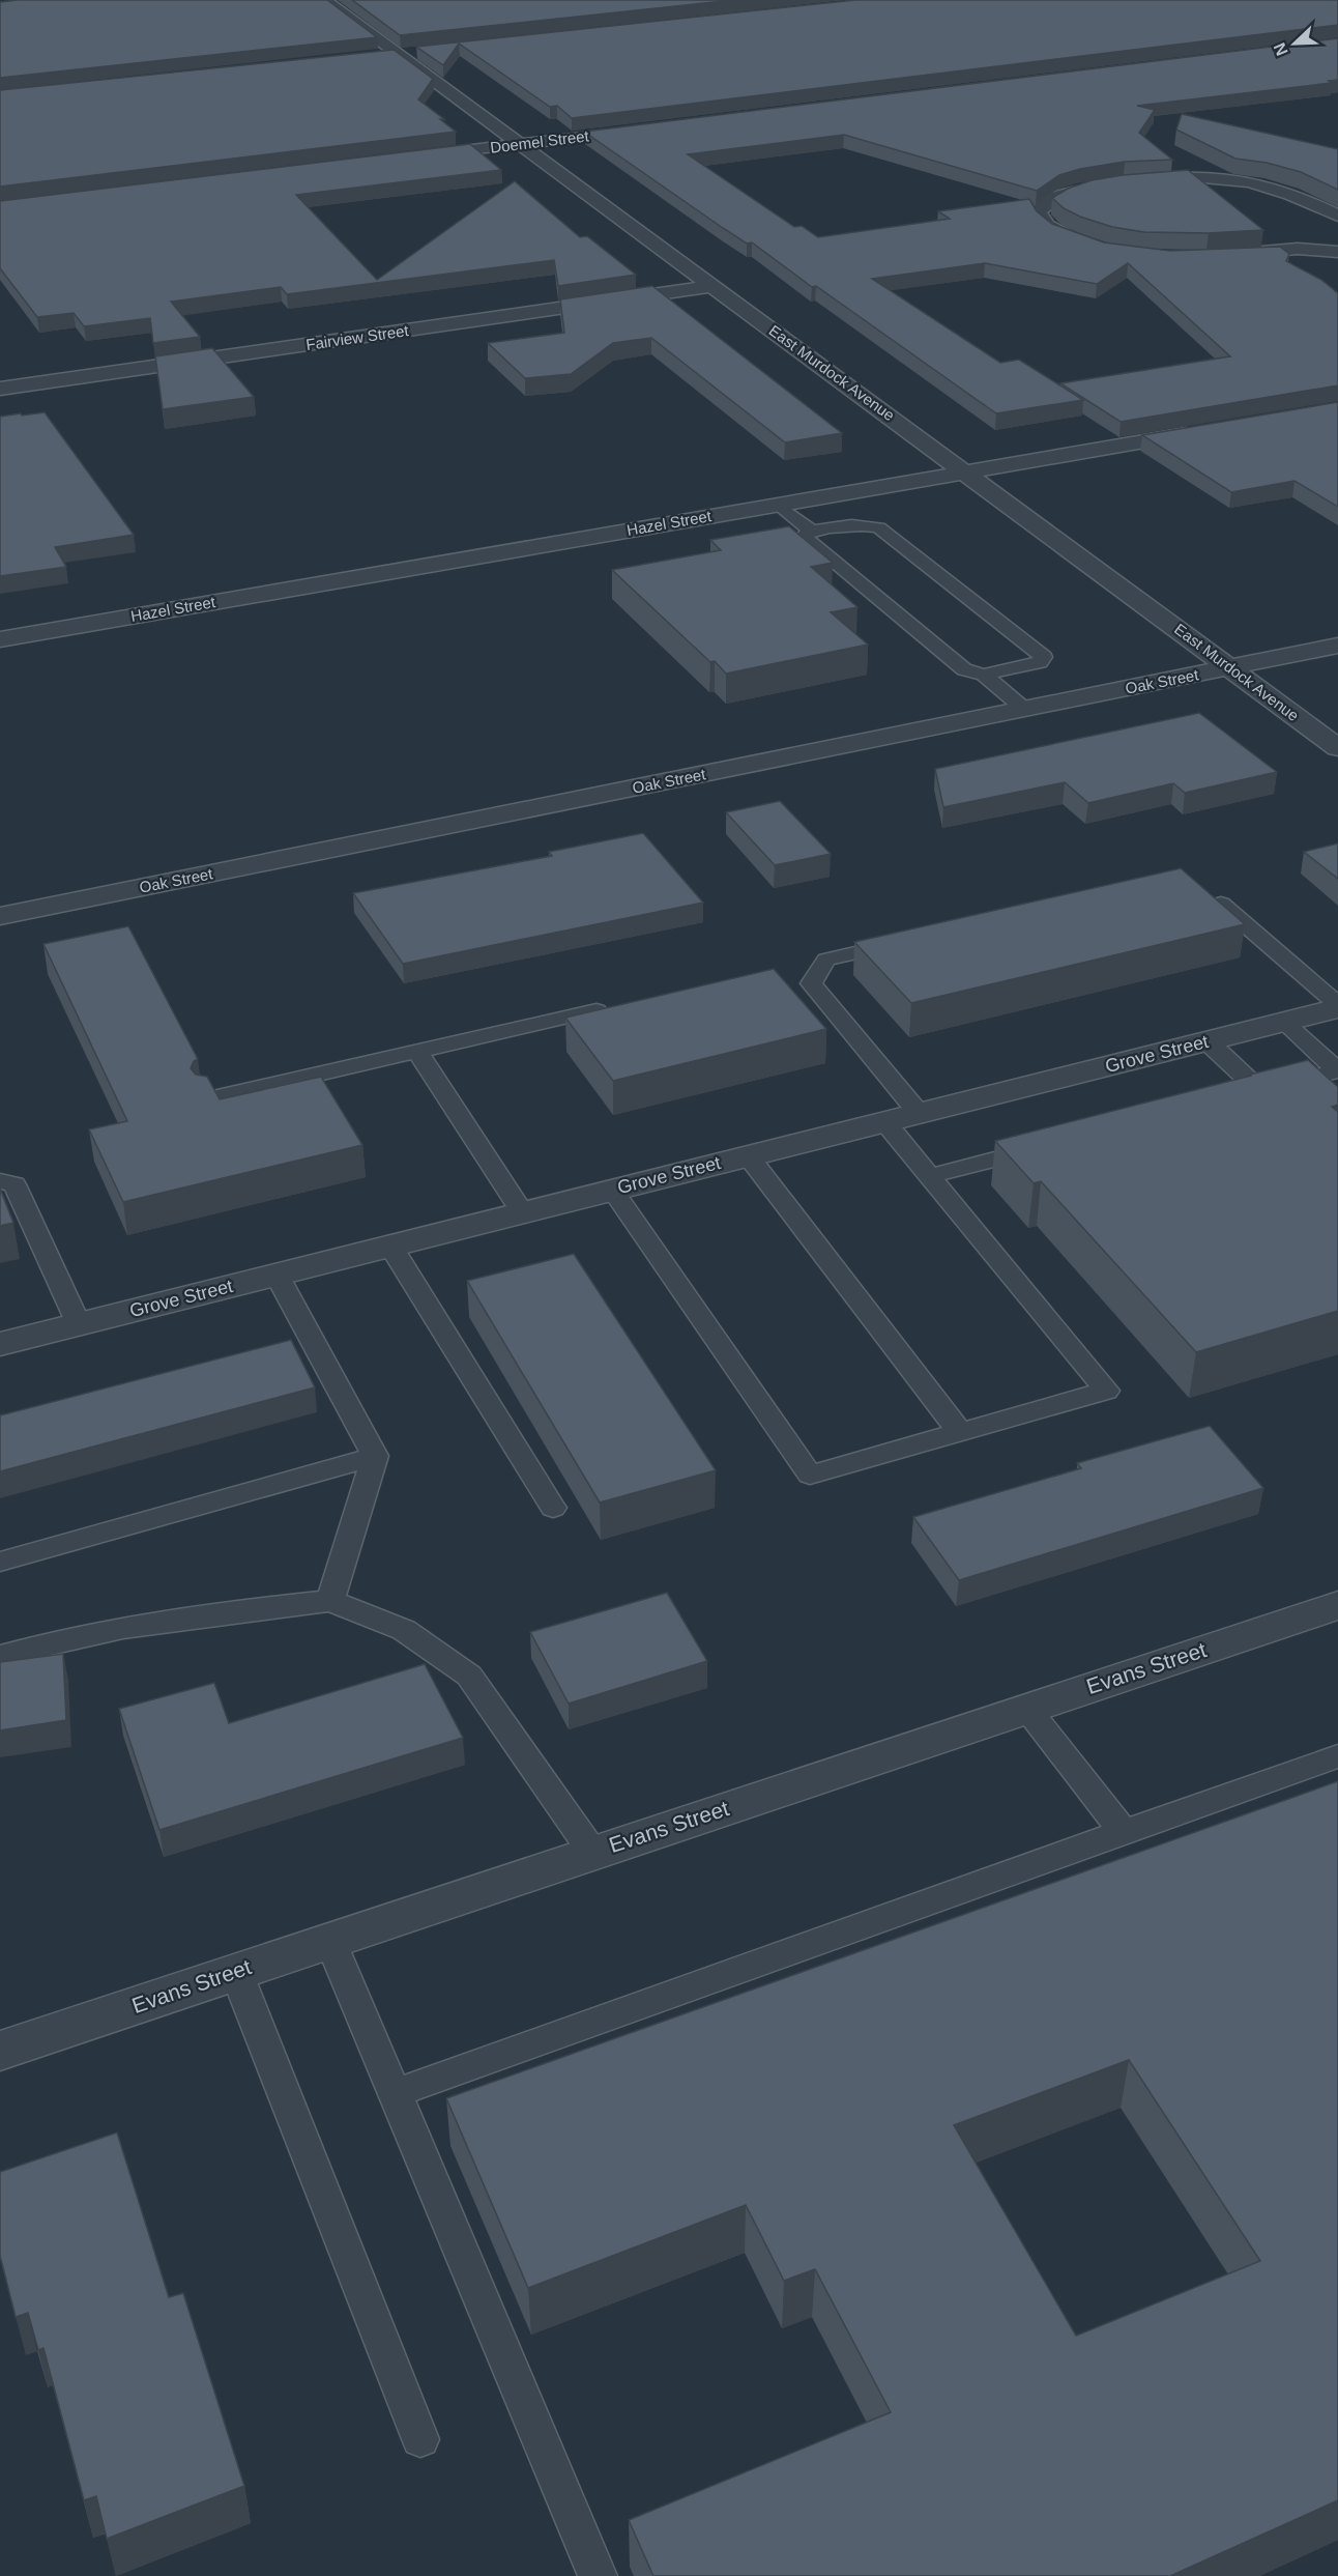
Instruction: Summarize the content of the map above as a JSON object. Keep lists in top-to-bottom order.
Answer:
{
  "streets": {
    "street": [
      "Doemel Street",
      "Fairview Street",
      "East Murdock Avenue",
      "Hazel Street",
      "Oak Street",
      "Grove Street",
      "Evans Street"
    ]
  },
  "crossings": [
    ["Doemel Street", "East Murdock Avenue"],
    ["Fairview Street", "East Murdock Avenue"],
    ["East Murdock Avenue", "Hazel Street"],
    ["East Murdock Avenue", "Oak Street"]
  ],
  "north": "bottom left"
}
